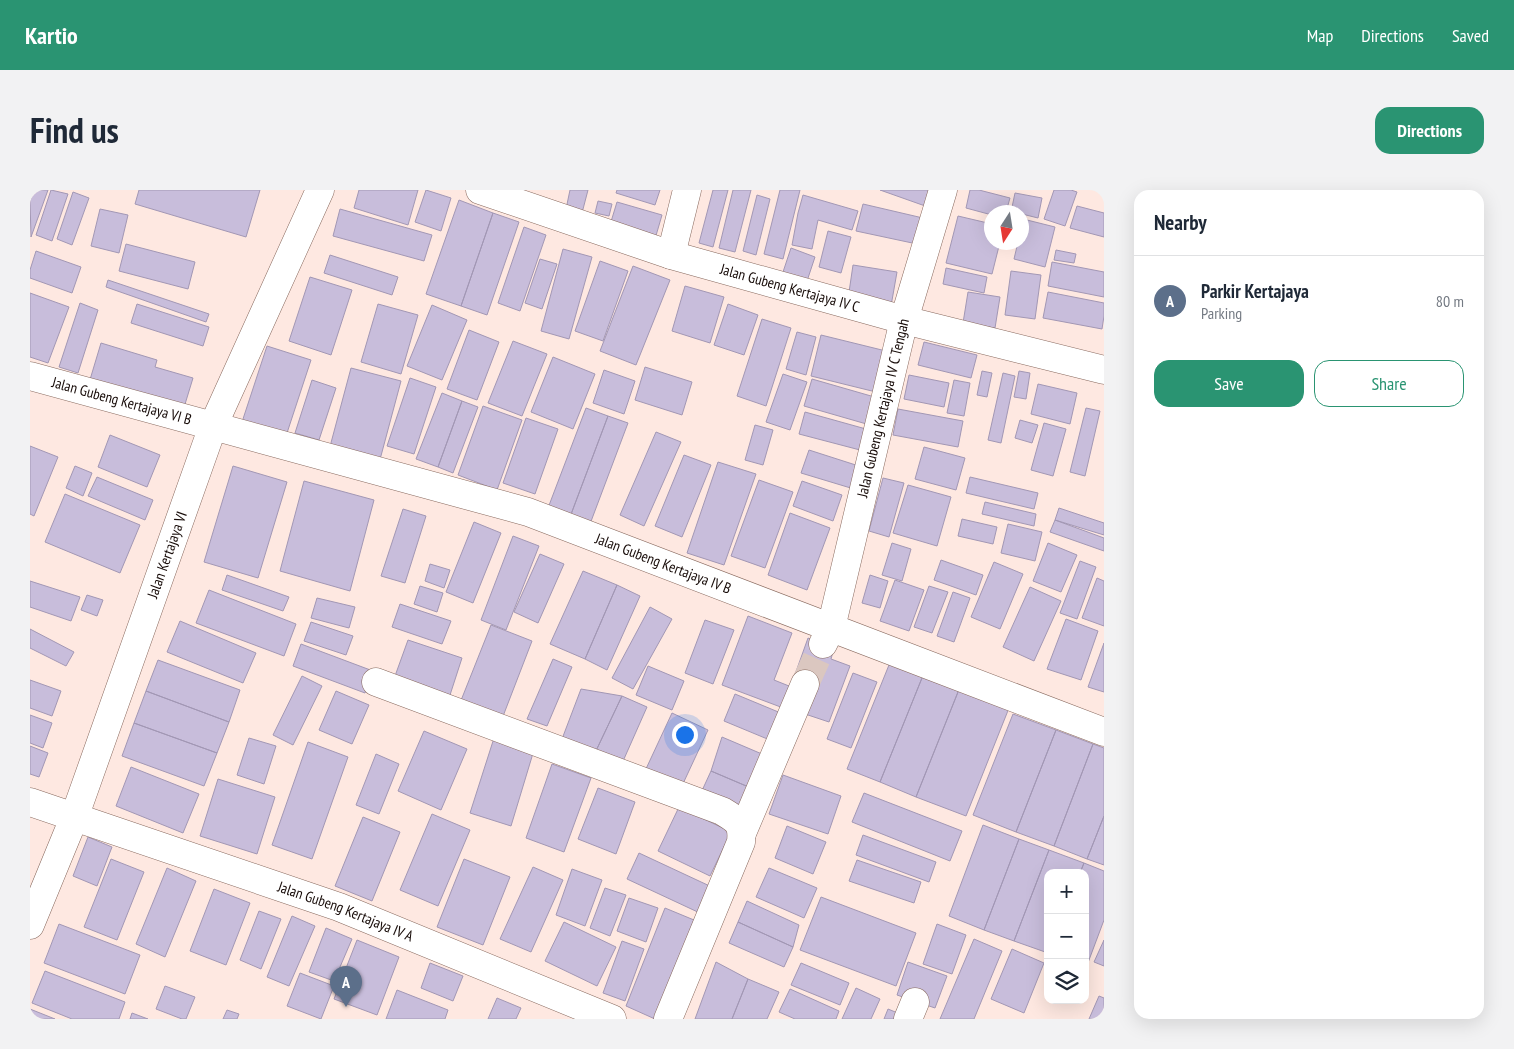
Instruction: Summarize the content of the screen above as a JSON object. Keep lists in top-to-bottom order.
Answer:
{
  "streets": {
    "street": [
      "Jalan Gubeng Kertajaya IV C",
      "Jalan Gubeng Kertajaya VI B",
      "Jalan Gubeng Kertajaya IV C Tengah",
      "Jalan Kertajaya VI",
      "Jalan Gubeng Kertajaya IV B",
      "Jalan Gubeng Kertajaya IV A"
    ]
  },
  "crossings": [
    ["Jalan Gubeng Kertajaya IV C", "Jalan Gubeng Kertajaya IV C Tengah"],
    ["Jalan Gubeng Kertajaya VI B", "Jalan Kertajaya VI"],
    ["Jalan Gubeng Kertajaya VI B", "Jalan Gubeng Kertajaya IV B"],
    ["Jalan Gubeng Kertajaya IV C Tengah", "Jalan Gubeng Kertajaya IV B"],
    ["Jalan Kertajaya VI", "Jalan Gubeng Kertajaya IV B"],
    ["Jalan Kertajaya VI", "Jalan Gubeng Kertajaya IV A"]
  ],
  "north": "bottom",
  "page": {
    "header": "Kartio",
    "nav": ["Map", "Directions", "Saved"],
    "title": "Find us",
    "buttons": [
      "Directions",
      ["Save", "Share"]
    ],
    "heading": "Nearby",
    "list": [
      {
        "mark": "A",
        "name": "Parkir Kertajaya",
        "note": "Parking",
        "value": "80 m"
      }
    ],
    "map_buttons": ["+", "−"],
    "pins": "A"
  }
}
